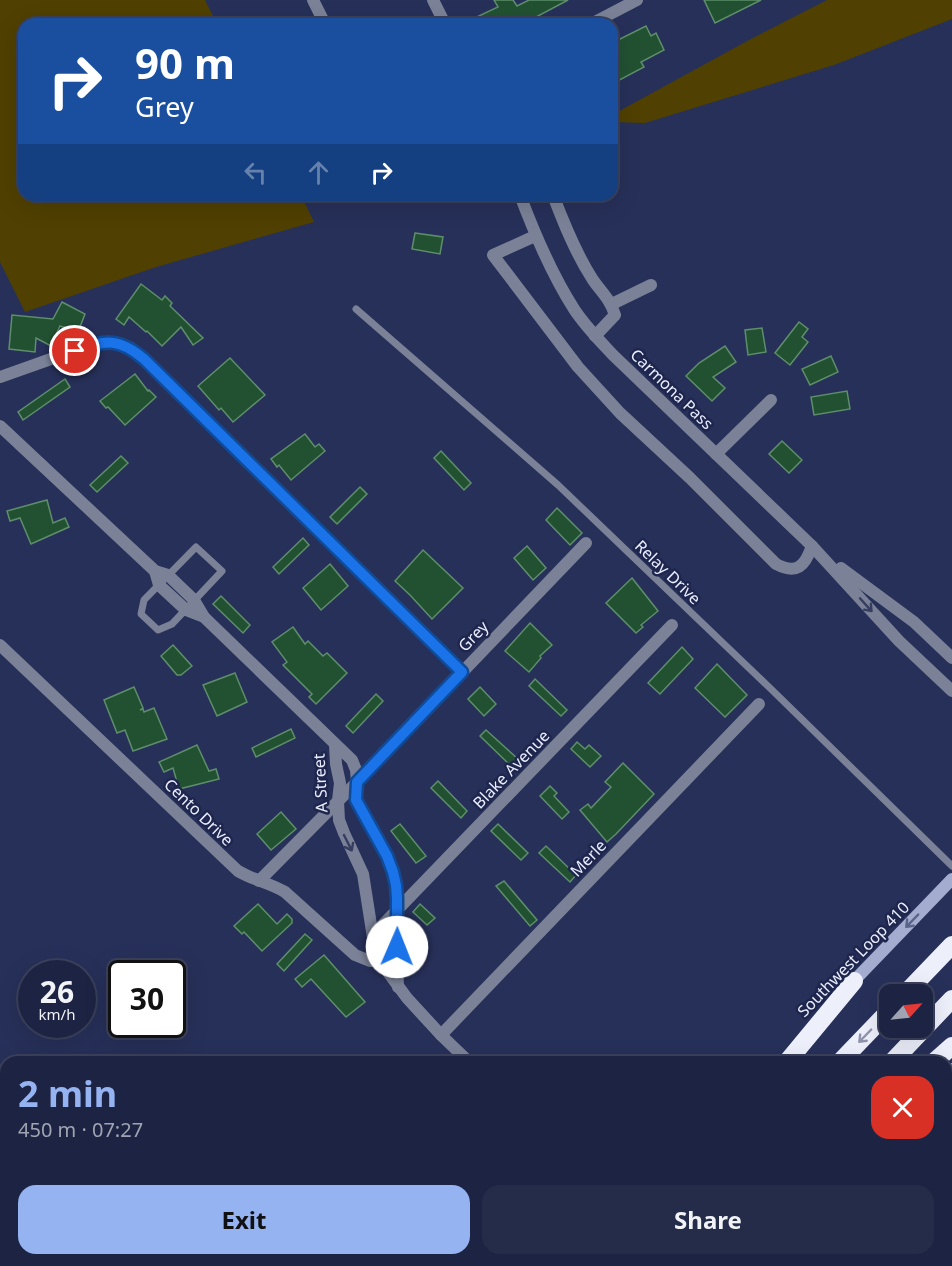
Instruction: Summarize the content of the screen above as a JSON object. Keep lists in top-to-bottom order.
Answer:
{
  "streets": {
    "main road": ["Southwest Loop 410"],
    "street": [
      "Carmona Pass",
      "Grey",
      "Blake Avenue",
      "A Street",
      "Cento Drive",
      "Merle"
    ],
    "lane": ["Relay Drive"]
  },
  "crossings": [
    ["Grey", "A Street"],
    ["Grey", "Cento Drive"],
    ["Blake Avenue", "A Street"],
    ["A Street", "Cento Drive"],
    ["A Street", "Merle"]
  ],
  "one_way": ["Southwest Loop 410"],
  "north": "top right",
  "page": {
    "turn": ["90 m", "Grey"],
    "speed": "26 km/h",
    "limit": "30",
    "heading": ["2 min", "450 m · 07:27"],
    "buttons": ["Exit", "Share"]
  }
}
